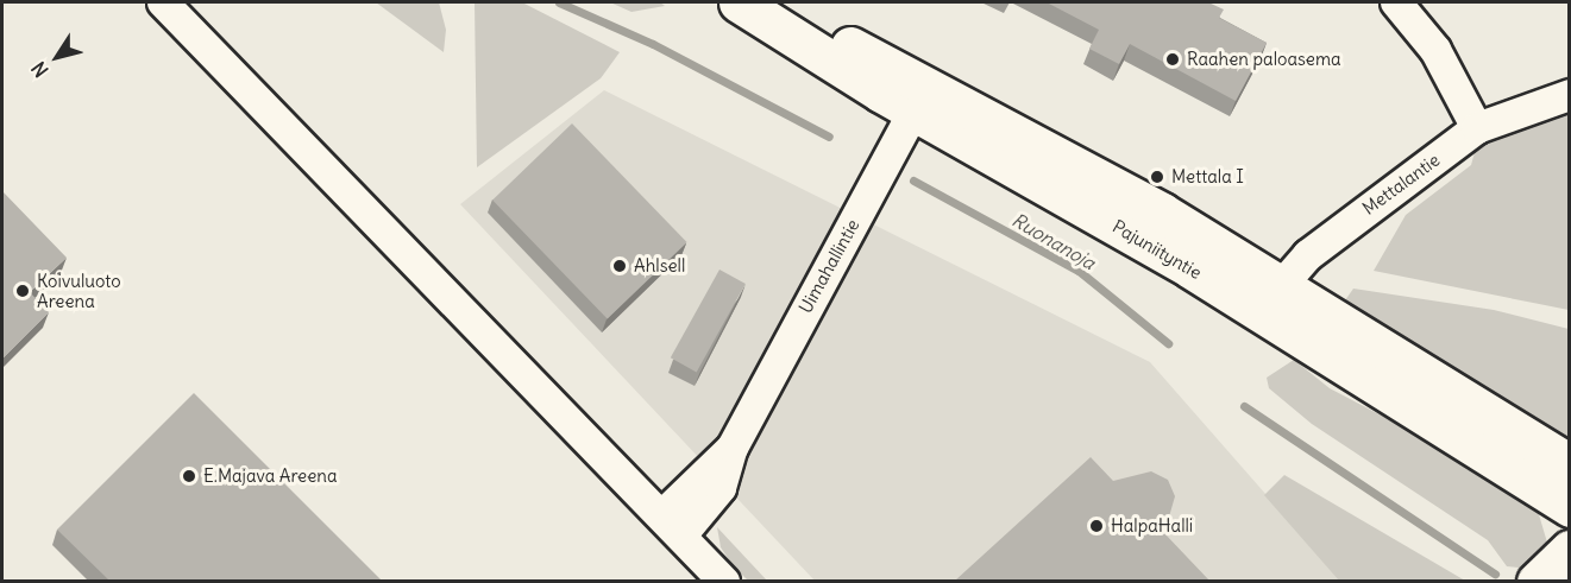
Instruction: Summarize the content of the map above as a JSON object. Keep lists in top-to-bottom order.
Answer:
{
  "streets": {
    "street": ["Mettalantie", "Pajuniityntie", "Uimahallintie"]
  },
  "crossings": [
    ["Mettalantie", "Pajuniityntie"],
    ["Pajuniityntie", "Uimahallintie"]
  ],
  "water": ["Ruonanoja"],
  "places": [
    "Raahen paloasema",
    "Mettala I",
    "Ahlsell",
    "Koivuluoto Areena",
    "E.Majava Areena",
    "HalpaHalli"
  ],
  "north": "bottom left"
}
